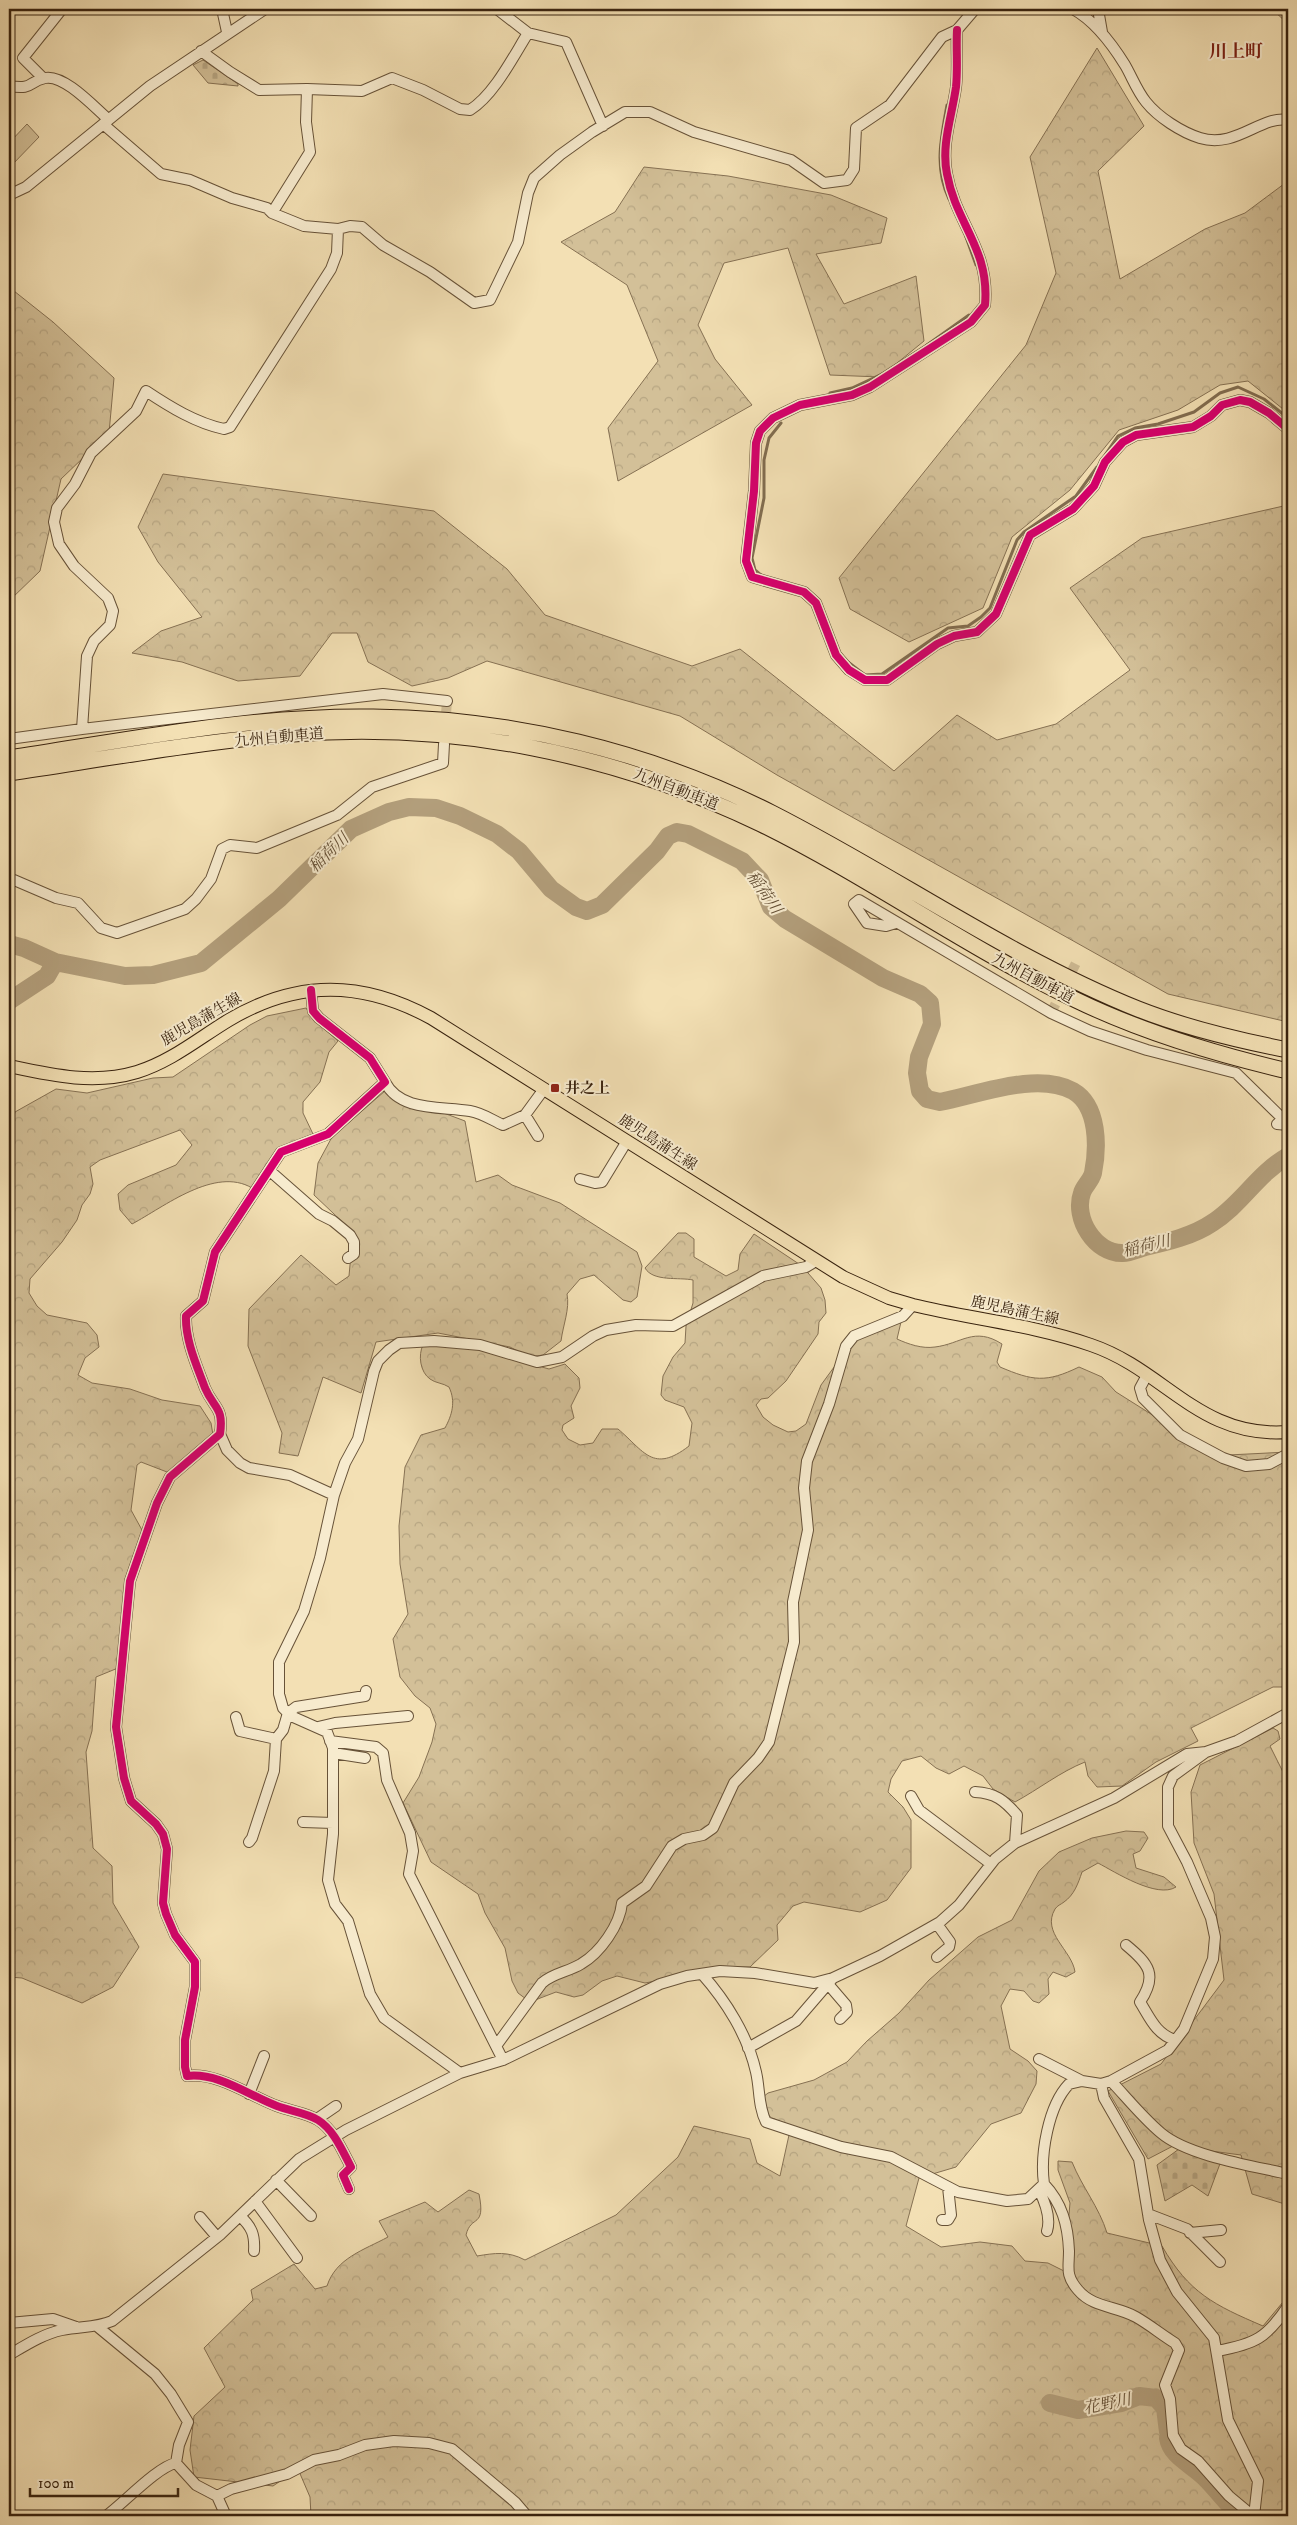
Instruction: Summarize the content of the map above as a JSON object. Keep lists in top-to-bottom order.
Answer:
{
  "streets": {
    "highway": ["九州自動車道"],
    "main road": ["鹿児島蒲生線"]
  },
  "districts": ["川上町"],
  "water": ["稲荷川", "花野川"],
  "places": {
    "transit": ["井之上"]
  },
  "scale_bar": "100 m"
}
